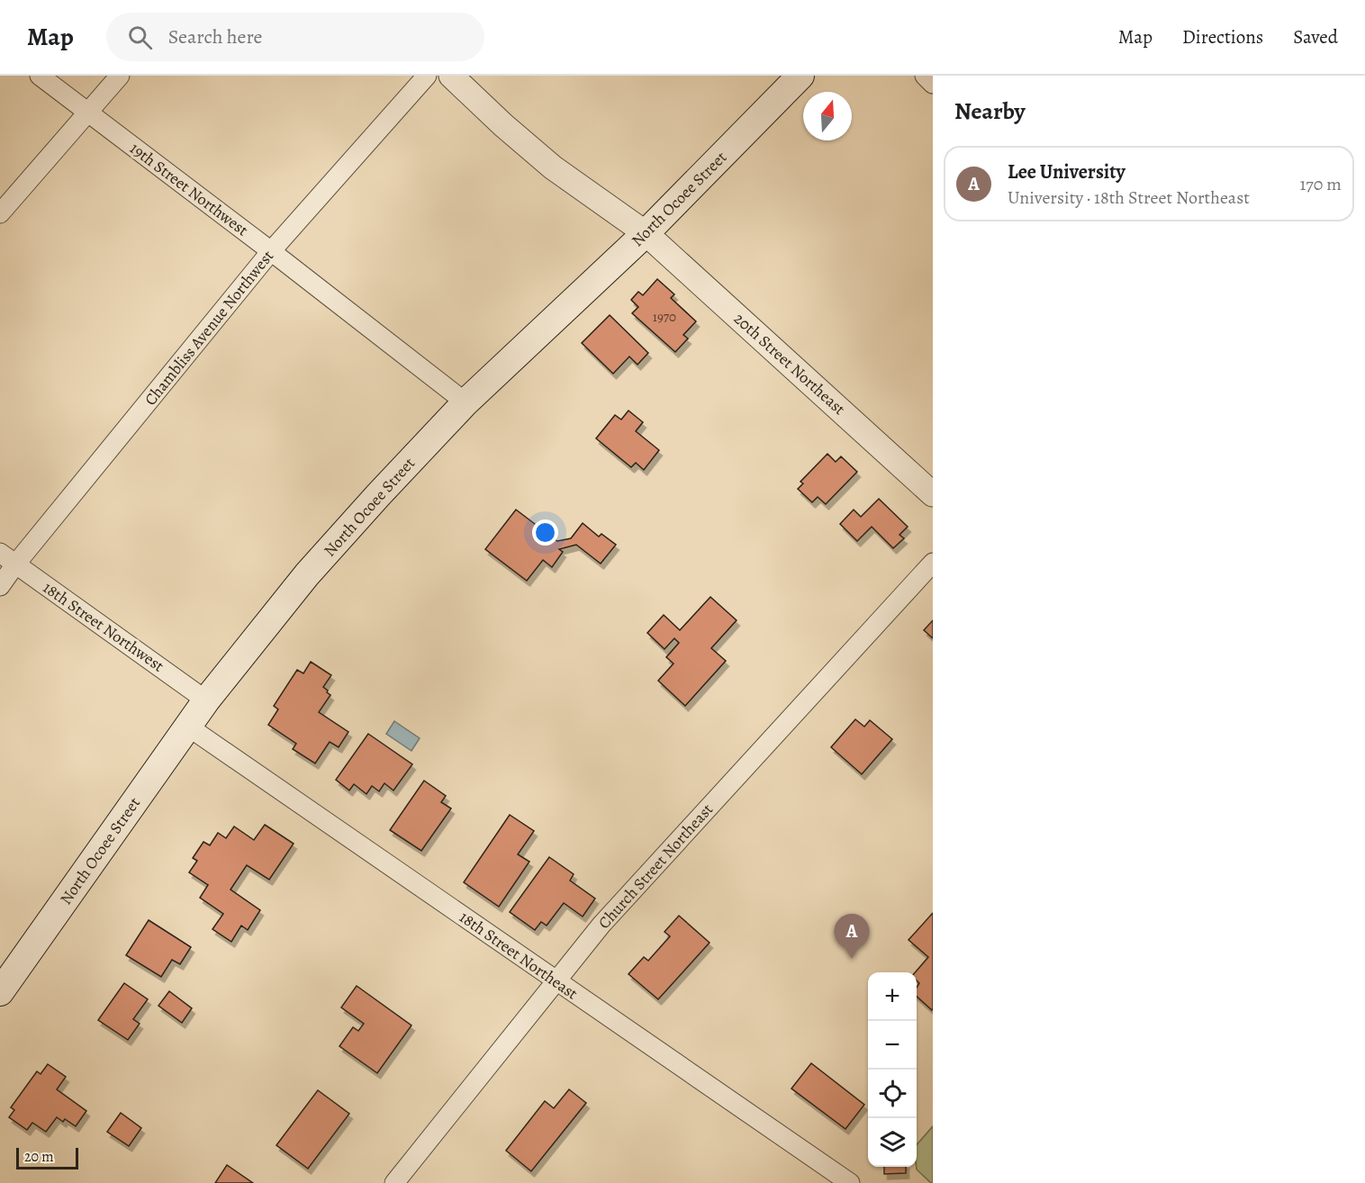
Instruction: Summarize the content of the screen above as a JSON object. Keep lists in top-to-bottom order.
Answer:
{
  "streets": {
    "main road": ["North Ocoee Street"],
    "street": [
      "19th Street Northwest",
      "Chambliss Avenue Northwest",
      "20th Street Northeast",
      "18th Street Northwest",
      "Church Street Northeast",
      "18th Street Northeast"
    ]
  },
  "crossings": [
    ["19th Street Northwest", "North Ocoee Street"],
    ["19th Street Northwest", "Chambliss Avenue Northwest"],
    ["North Ocoee Street", "20th Street Northeast"],
    ["North Ocoee Street", "18th Street Northwest"],
    ["North Ocoee Street", "18th Street Northeast"],
    ["Chambliss Avenue Northwest", "18th Street Northwest"],
    ["Church Street Northeast", "18th Street Northeast"]
  ],
  "house_numbers": ["1970"],
  "scale_bar": "20 m",
  "north": "top",
  "page": {
    "header": "Map",
    "search": "Search here",
    "nav": ["Map", "Directions", "Saved"],
    "heading": "Nearby",
    "list": [
      {
        "mark": "A",
        "name": "Lee University",
        "note": "University · 18th Street Northeast",
        "value": "170 m"
      }
    ],
    "pins": "A",
    "map_buttons": ["+", "−"],
    "scale": "20 m"
  }
}
